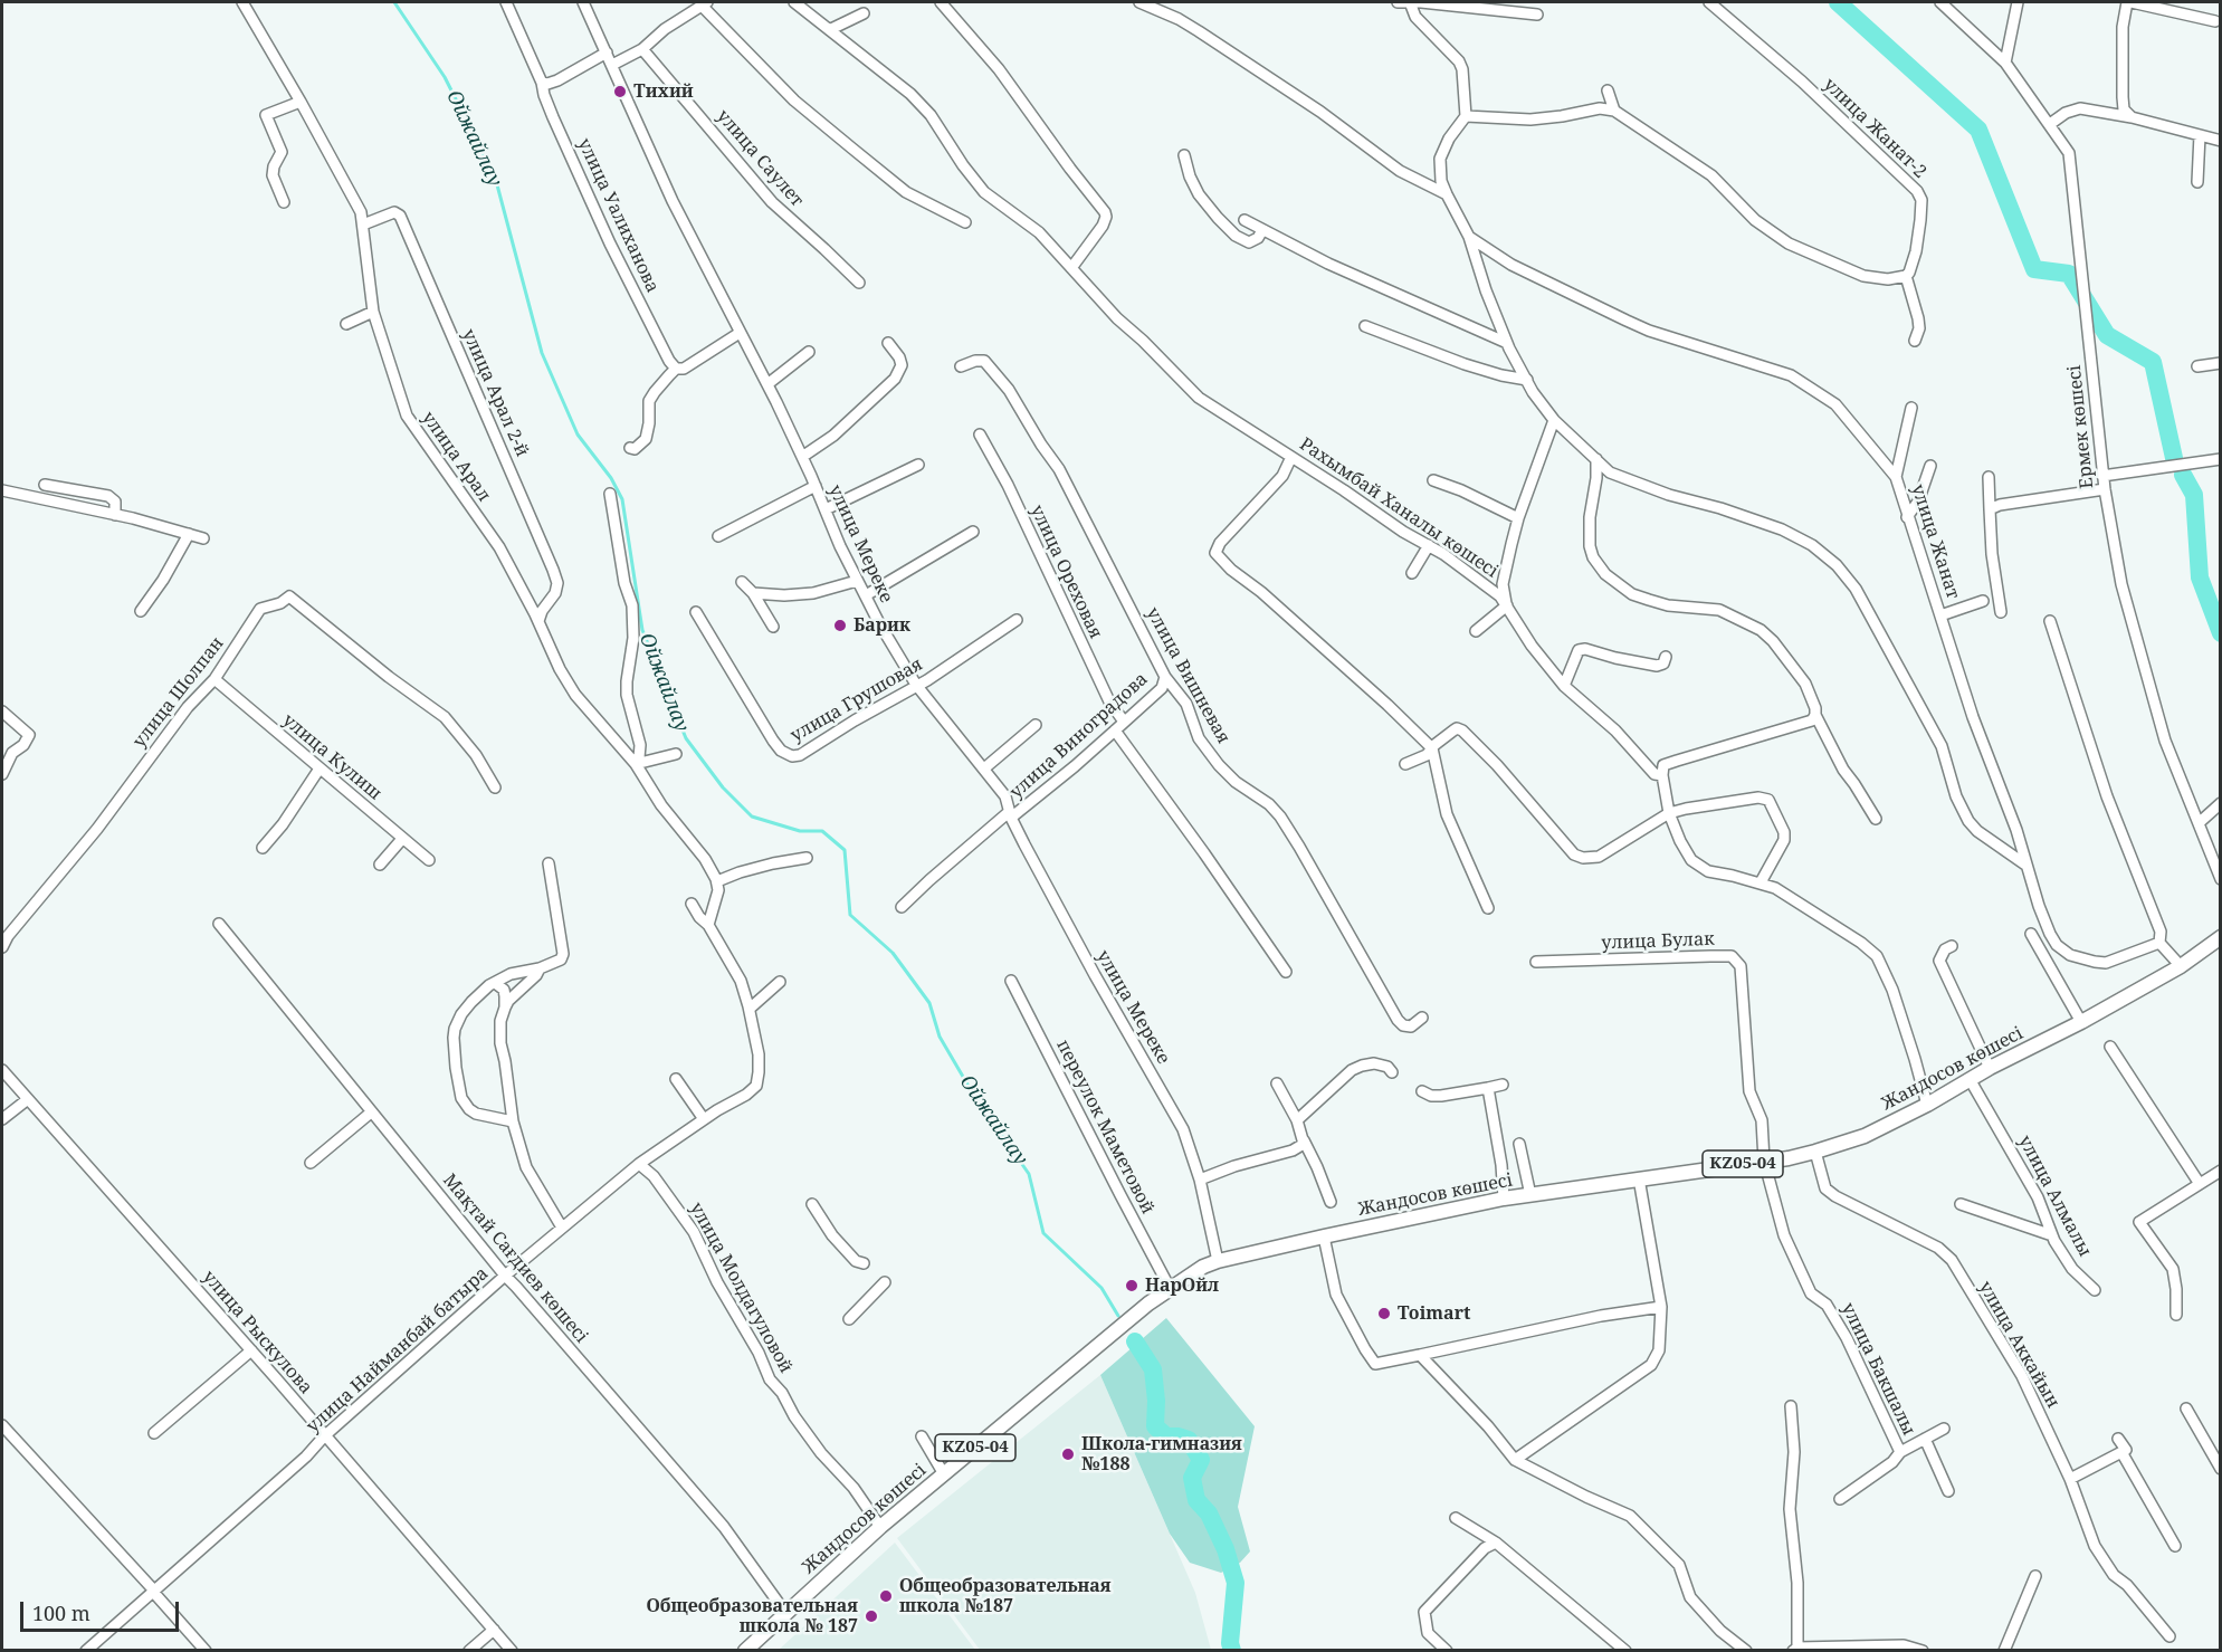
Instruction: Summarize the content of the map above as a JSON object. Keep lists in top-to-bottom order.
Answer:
{
  "streets": {
    "main road": ["Жандосов көшесі", "KZ05-04"],
    "street": [
      "улица Жанат-2",
      "улица Саулет",
      "улица Уалиханова",
      "улица Арал 2-й",
      "Ермек көшесі",
      "улица Арал",
      "Рахымбай Ханалы көшесі",
      "улица Жанат",
      "улица Мереке",
      "улица Ореховая",
      "улица Вишневая",
      "улица Шолпан",
      "улица Грушовая",
      "улица Виноградова",
      "улица Кулиш",
      "улица Булак",
      "переулок Маметовой",
      "улица Алмалы",
      "Мақтай Сағдиев көшесі",
      "улица Молдагуловой",
      "улица Рыскулова",
      "улица Аккайын",
      "улица Найманбай батыра",
      "улица Бакшалы"
    ]
  },
  "crossings": [
    ["улица Арал 2-й", "улица Арал"],
    ["улица Мереке", "улица Грушовая"],
    ["улица Мереке", "улица Виноградова"],
    ["улица Мереке", "Жандосов көшесі"],
    ["улица Ореховая", "улица Виноградова"],
    ["улица Вишневая", "улица Виноградова"],
    ["улица Шолпан", "улица Кулиш"],
    ["улица Булак", "Жандосов көшесі"],
    ["улица Булак", "улица Бакшалы"],
    ["Жандосов көшесі", "переулок Маметовой"],
    ["Жандосов көшесі", "улица Алмалы"],
    ["Жандосов көшесі", "Мақтай Сағдиев көшесі"],
    ["Жандосов көшесі", "улица Молдагуловой"],
    ["Жандосов көшесі", "улица Аккайын"],
    ["Жандосов көшесі", "улица Бакшалы"],
    ["Мақтай Сағдиев көшесі", "улица Найманбай батыра"],
    ["улица Молдагуловой", "улица Найманбай батыра"],
    ["улица Рыскулова", "улица Найманбай батыра"]
  ],
  "water": ["Ойжайлау"],
  "places": [
    "Тихий",
    "Барик",
    "НарОйл",
    "Toimart",
    "Школа-гимназия №188",
    "Общеобразовательная школа №187",
    "Общеобразовательная школа № 187"
  ],
  "scale_bar": "100 m"
}
